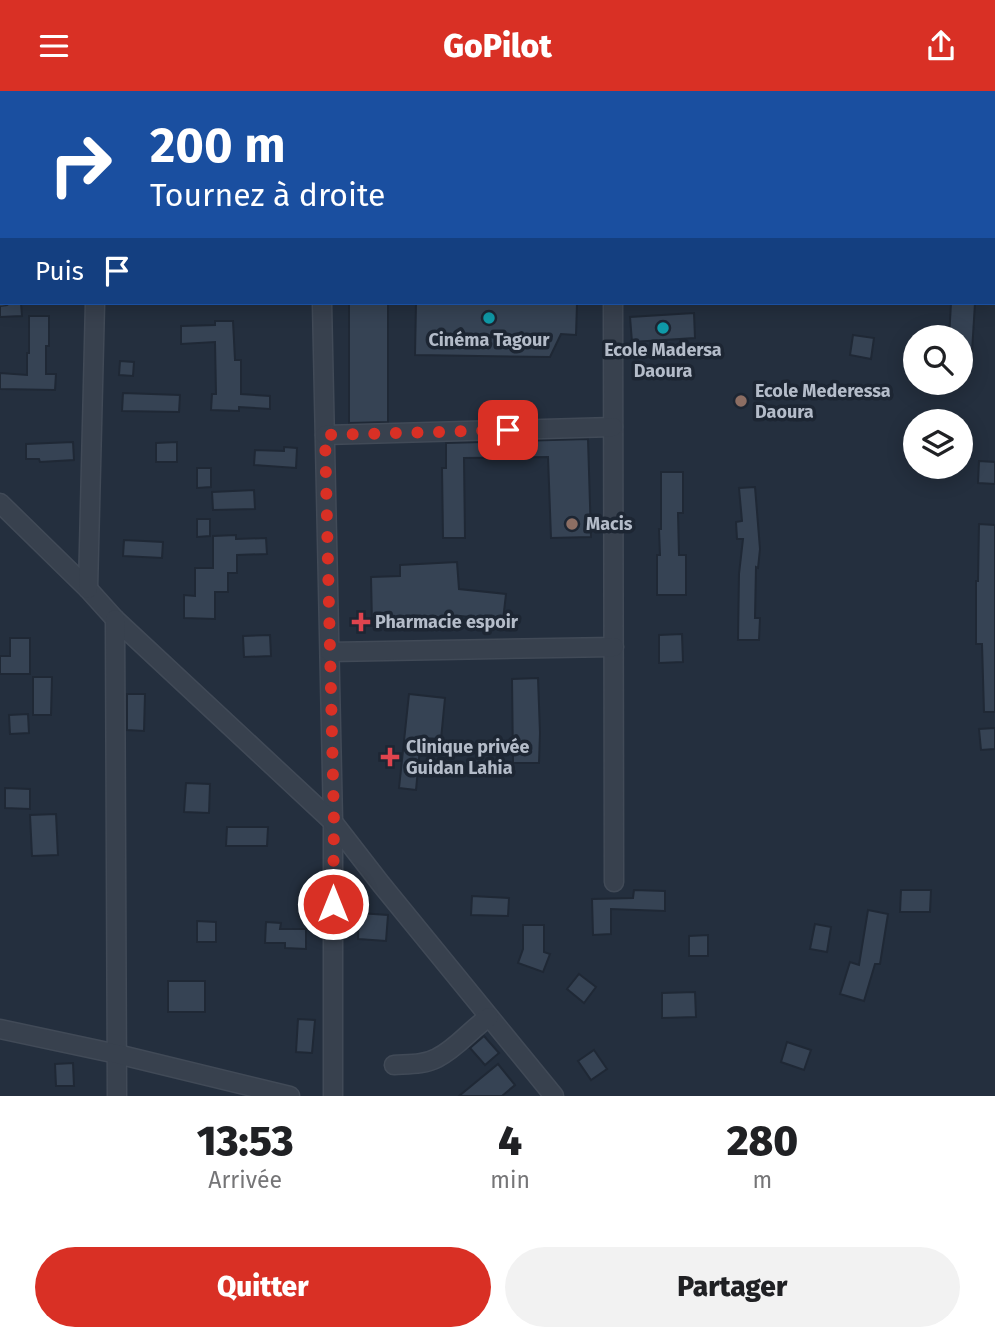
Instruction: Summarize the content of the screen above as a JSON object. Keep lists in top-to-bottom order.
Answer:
{
  "places": {
    "other": [
      "Cinéma Tagour",
      "Ecole Madersa Daoura",
      "Ecole Mederessa Daoura",
      "Macis"
    ],
    "health": ["Pharmacie espoir", "Clinique privée Guidan Lahia"]
  },
  "page": {
    "header": "GoPilot",
    "turn": ["200 m", "Tournez à droite"],
    "then": "Puis",
    "eta": [
      "13:53",
      "Arrivée",
      "4",
      "min",
      "280",
      "m"
    ],
    "buttons": ["Quitter", "Partager"]
  }
}
